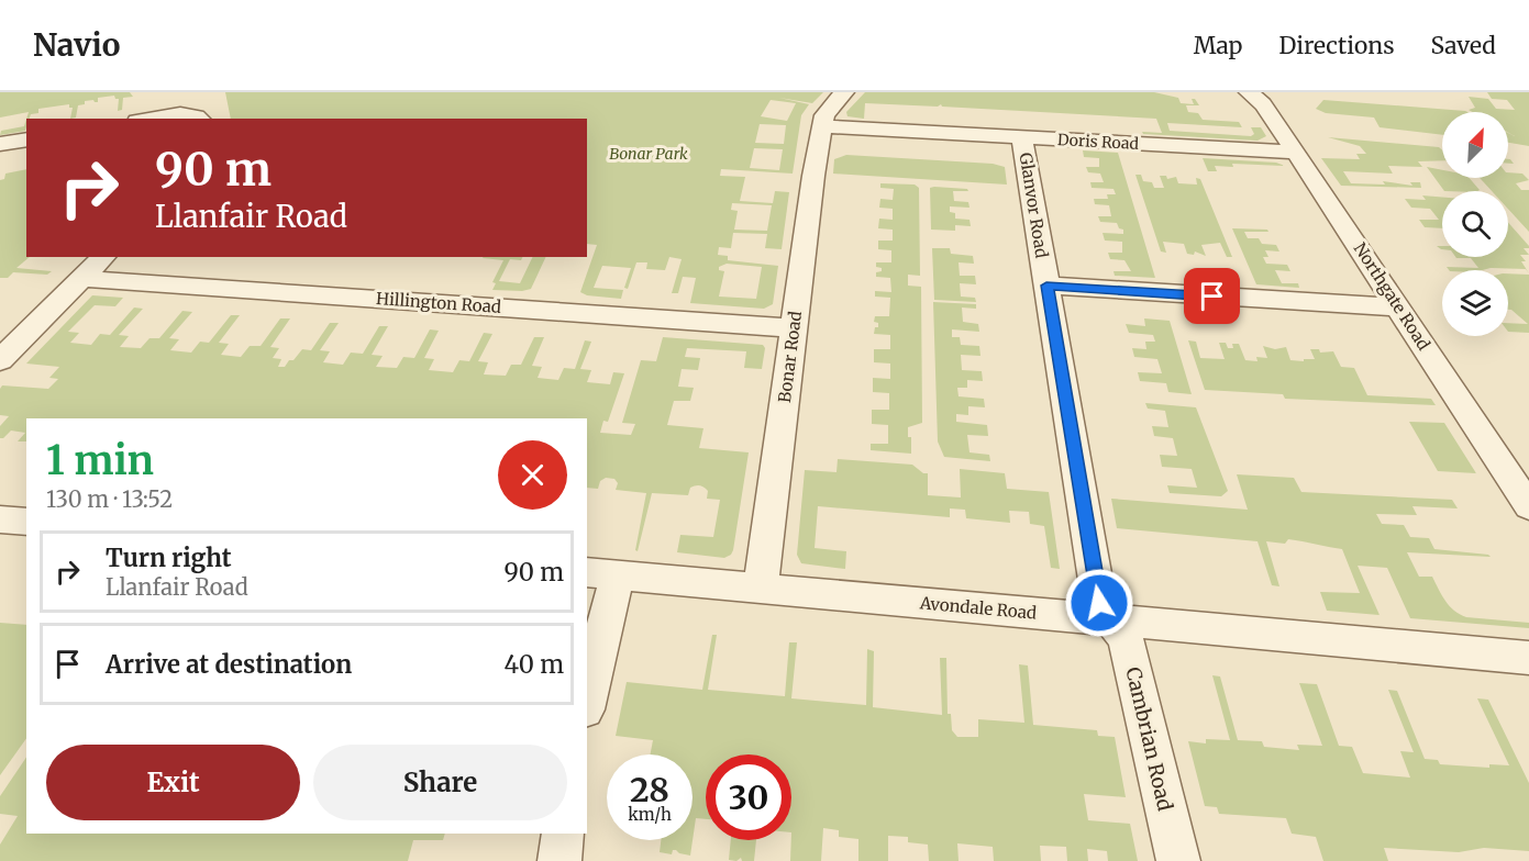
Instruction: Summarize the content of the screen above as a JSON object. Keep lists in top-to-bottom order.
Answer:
{
  "streets": {
    "street": [
      "Doris Road",
      "Glanvor Road",
      "Northgate Road",
      "Hillington Road",
      "Bonar Road",
      "Avondale Road",
      "Cambrian Road"
    ]
  },
  "crossings": [
    ["Doris Road", "Glanvor Road"],
    ["Doris Road", "Northgate Road"],
    ["Doris Road", "Bonar Road"],
    ["Glanvor Road", "Avondale Road"],
    ["Glanvor Road", "Cambrian Road"],
    ["Hillington Road", "Bonar Road"],
    ["Bonar Road", "Avondale Road"],
    ["Avondale Road", "Cambrian Road"]
  ],
  "parks": ["Bonar Park"],
  "north": "top right",
  "page": {
    "header": "Navio",
    "nav": ["Map", "Directions", "Saved"],
    "turn": ["90 m", "Llanfair Road"],
    "heading": ["1 min", "130 m · 13:52"],
    "list": [
      {
        "name": "Turn right",
        "note": "Llanfair Road",
        "value": "90 m"
      },
      {
        "name": "Arrive at destination",
        "value": "40 m"
      }
    ],
    "buttons": ["Exit", "Share"],
    "speed": "28 km/h",
    "limit": "30"
  }
}
